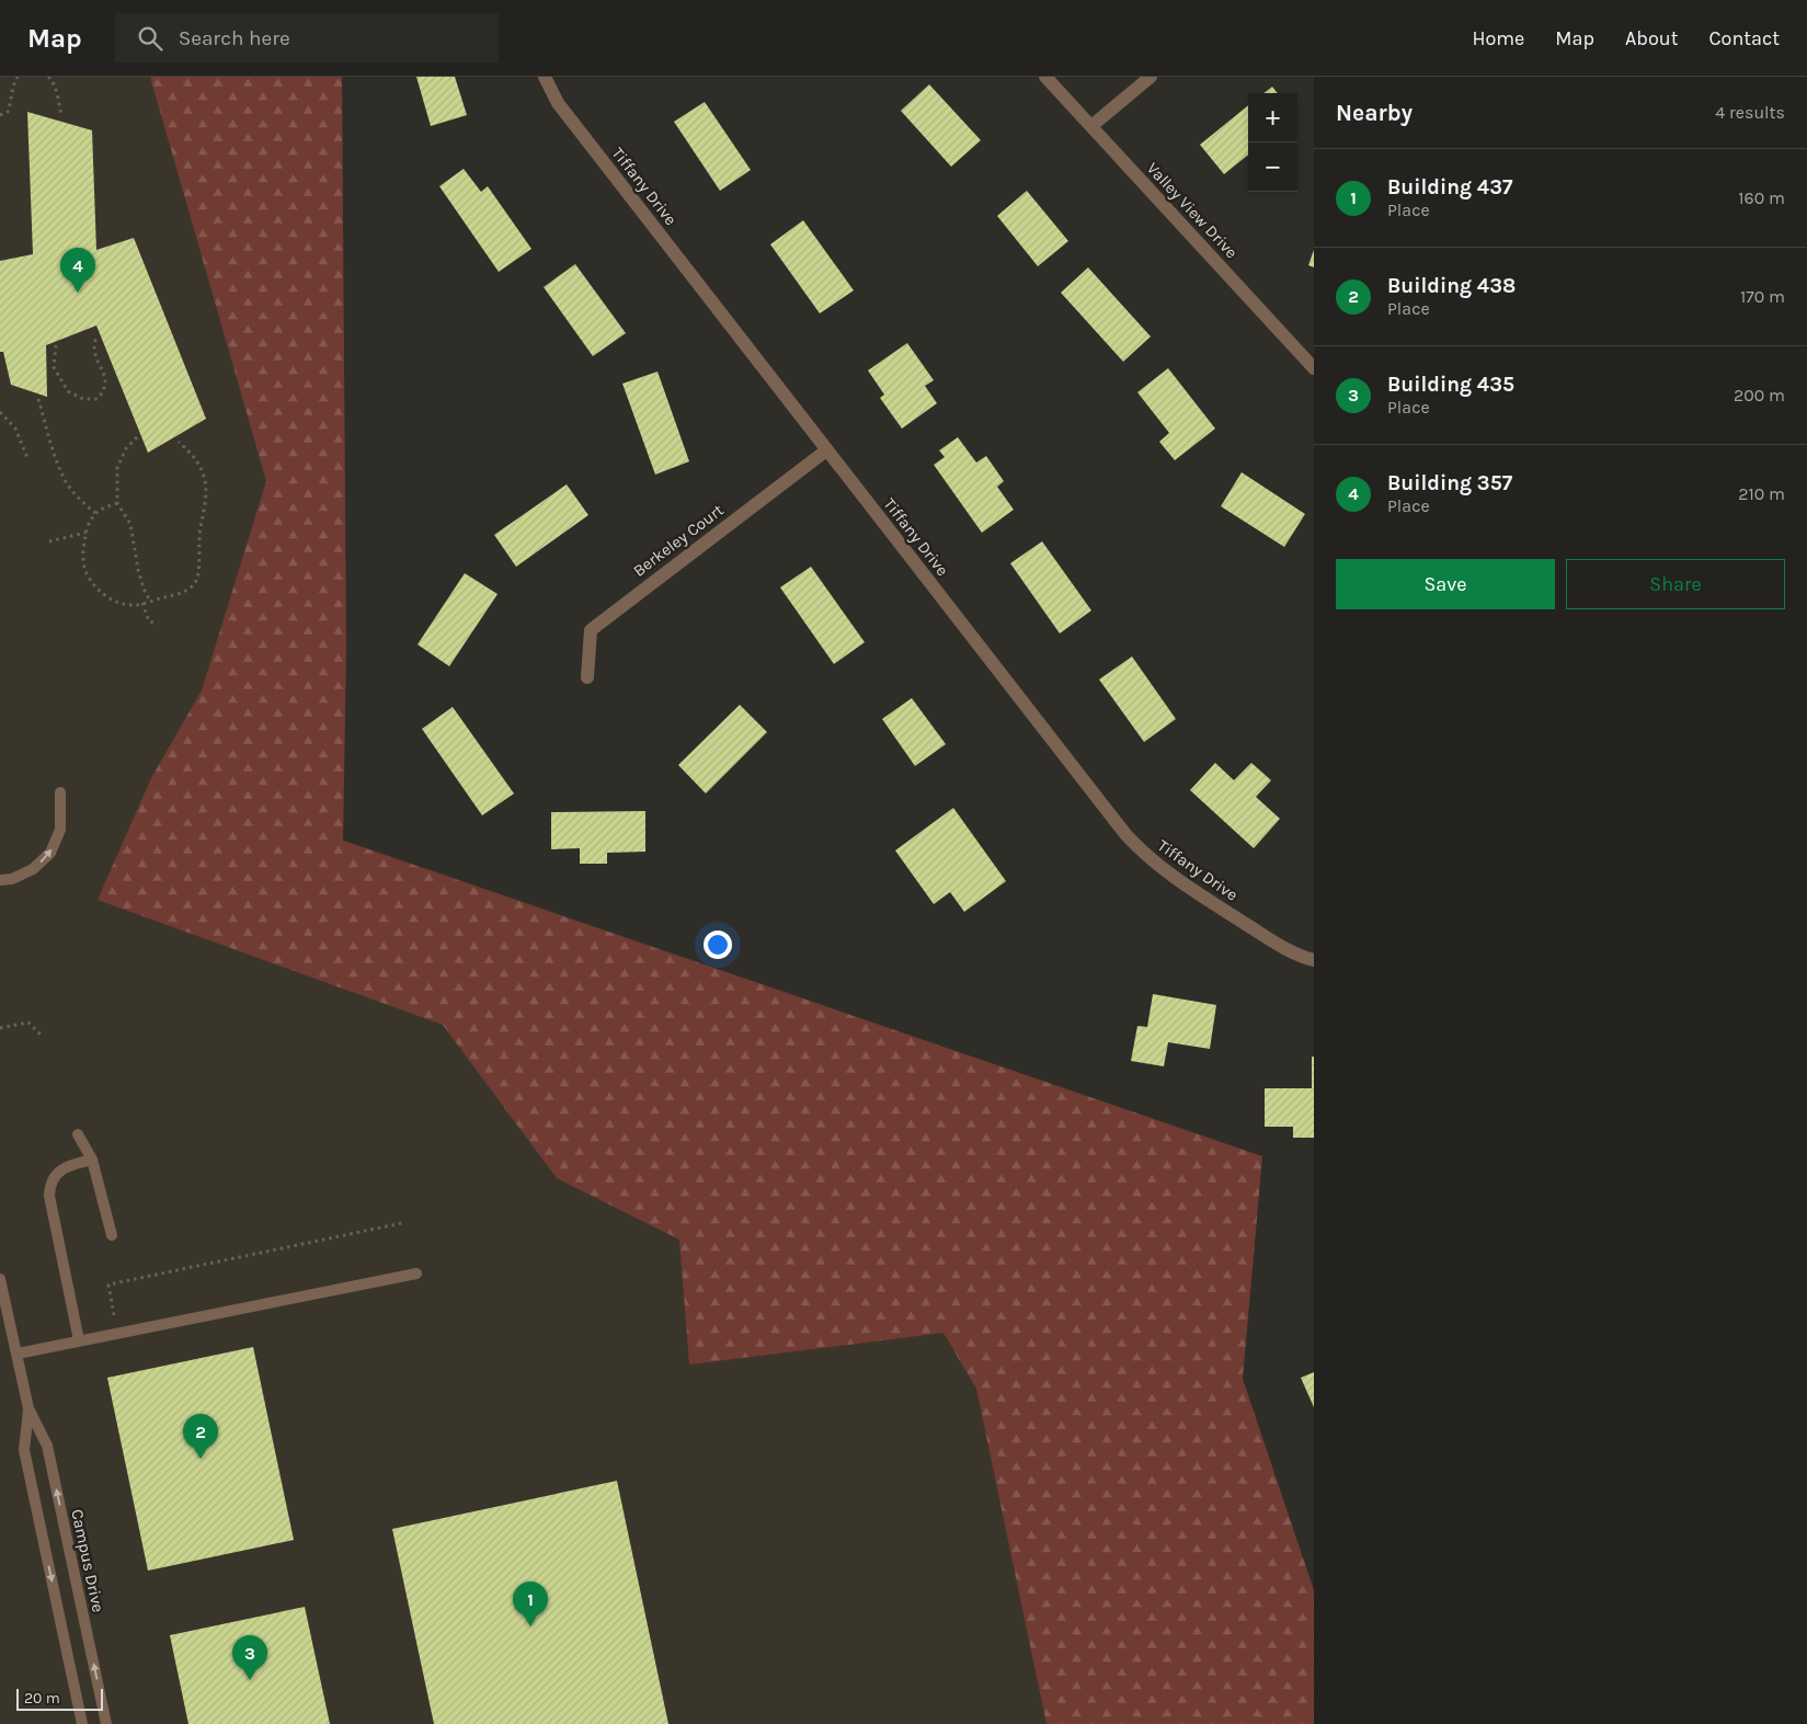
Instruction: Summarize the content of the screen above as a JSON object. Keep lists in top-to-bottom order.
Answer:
{
  "streets": {
    "street": ["Tiffany Drive", "Valley View Drive", "Berkeley Court"],
    "lane": ["Campus Drive"]
  },
  "crossings": [
    ["Tiffany Drive", "Berkeley Court"]
  ],
  "scale_bar": "20 m",
  "page": {
    "header": "Map",
    "search": "Search here",
    "nav": [
      "Home",
      "Map",
      "About",
      "Contact"
    ],
    "heading": ["Nearby", "4 results"],
    "map_buttons": ["+", "−"],
    "list": [
      {
        "mark": "1",
        "name": "Building 437",
        "note": "Place",
        "value": "160 m"
      },
      {
        "mark": "2",
        "name": "Building 438",
        "note": "Place",
        "value": "170 m"
      },
      {
        "mark": "3",
        "name": "Building 435",
        "note": "Place",
        "value": "200 m"
      },
      {
        "mark": "4",
        "name": "Building 357",
        "note": "Place",
        "value": "210 m"
      }
    ],
    "pins": [
      "4",
      "2",
      "1",
      "3"
    ],
    "buttons": ["Save", "Share"],
    "scale": "20 m"
  }
}
